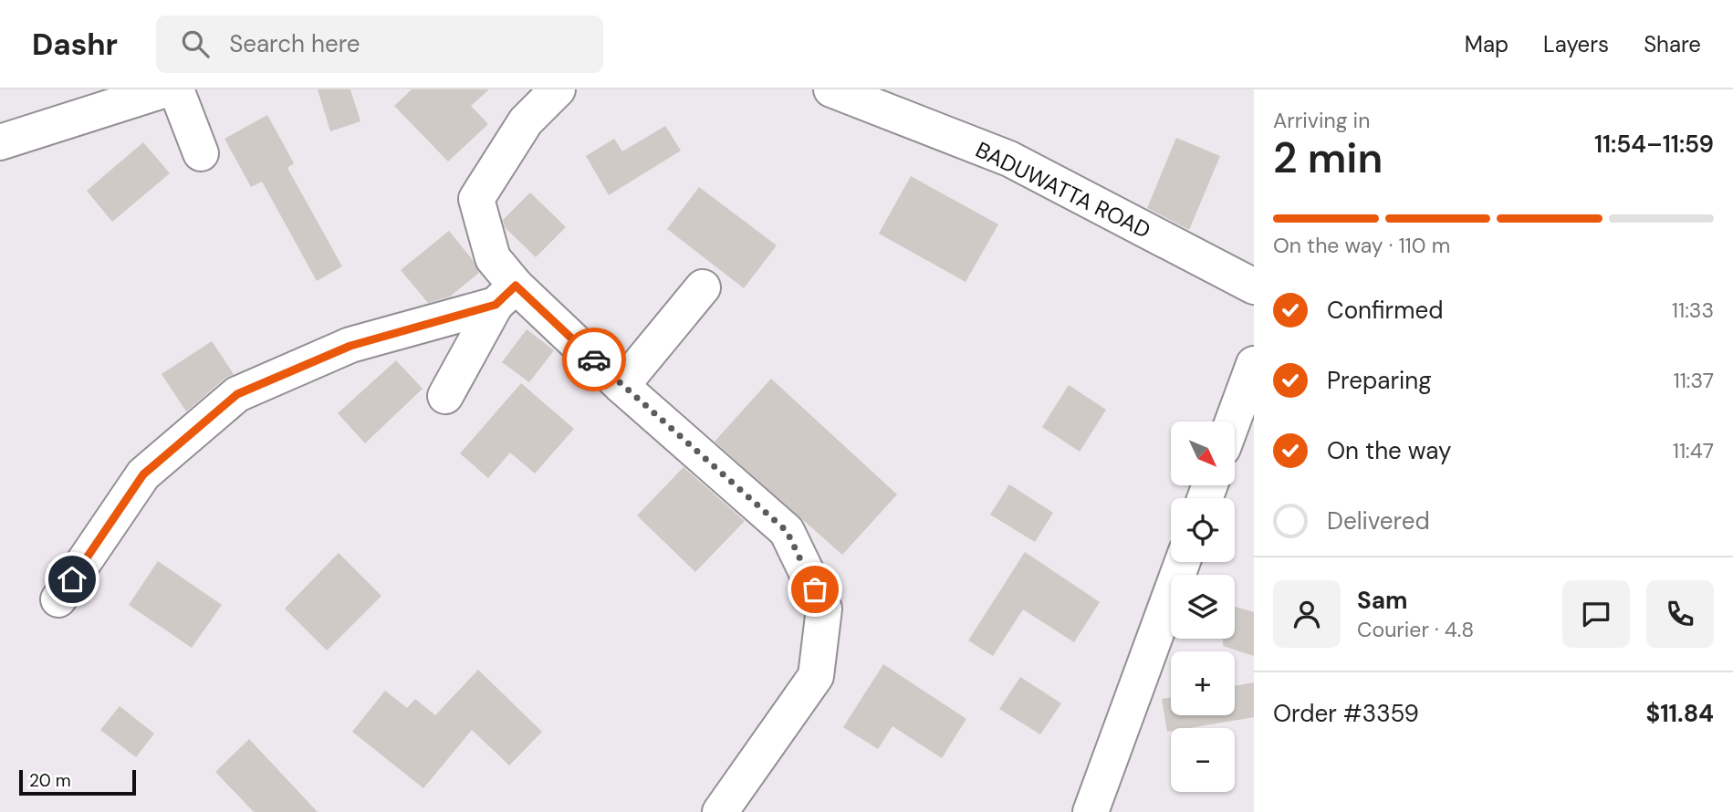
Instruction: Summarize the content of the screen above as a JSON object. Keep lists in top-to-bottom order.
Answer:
{
  "streets": {
    "street": ["BADUWATTA ROAD"]
  },
  "scale_bar": "20 m",
  "north": "bottom right",
  "page": {
    "header": "Dashr",
    "search": "Search here",
    "nav": ["Map", "Layers", "Share"],
    "heading": ["2 min", "Arriving in", "11:54–11:59"],
    "panel": [
      "Sam",
      "Courier · 4.8",
      "Order #3359",
      "$11.84"
    ],
    "bar": "On the way · 110 m",
    "list": [
      ["Confirmed", "11:33"],
      ["Preparing", "11:37"],
      ["On the way", "11:47"],
      "Delivered"
    ],
    "map_buttons": ["+", "−"],
    "scale": "20 m"
  }
}
